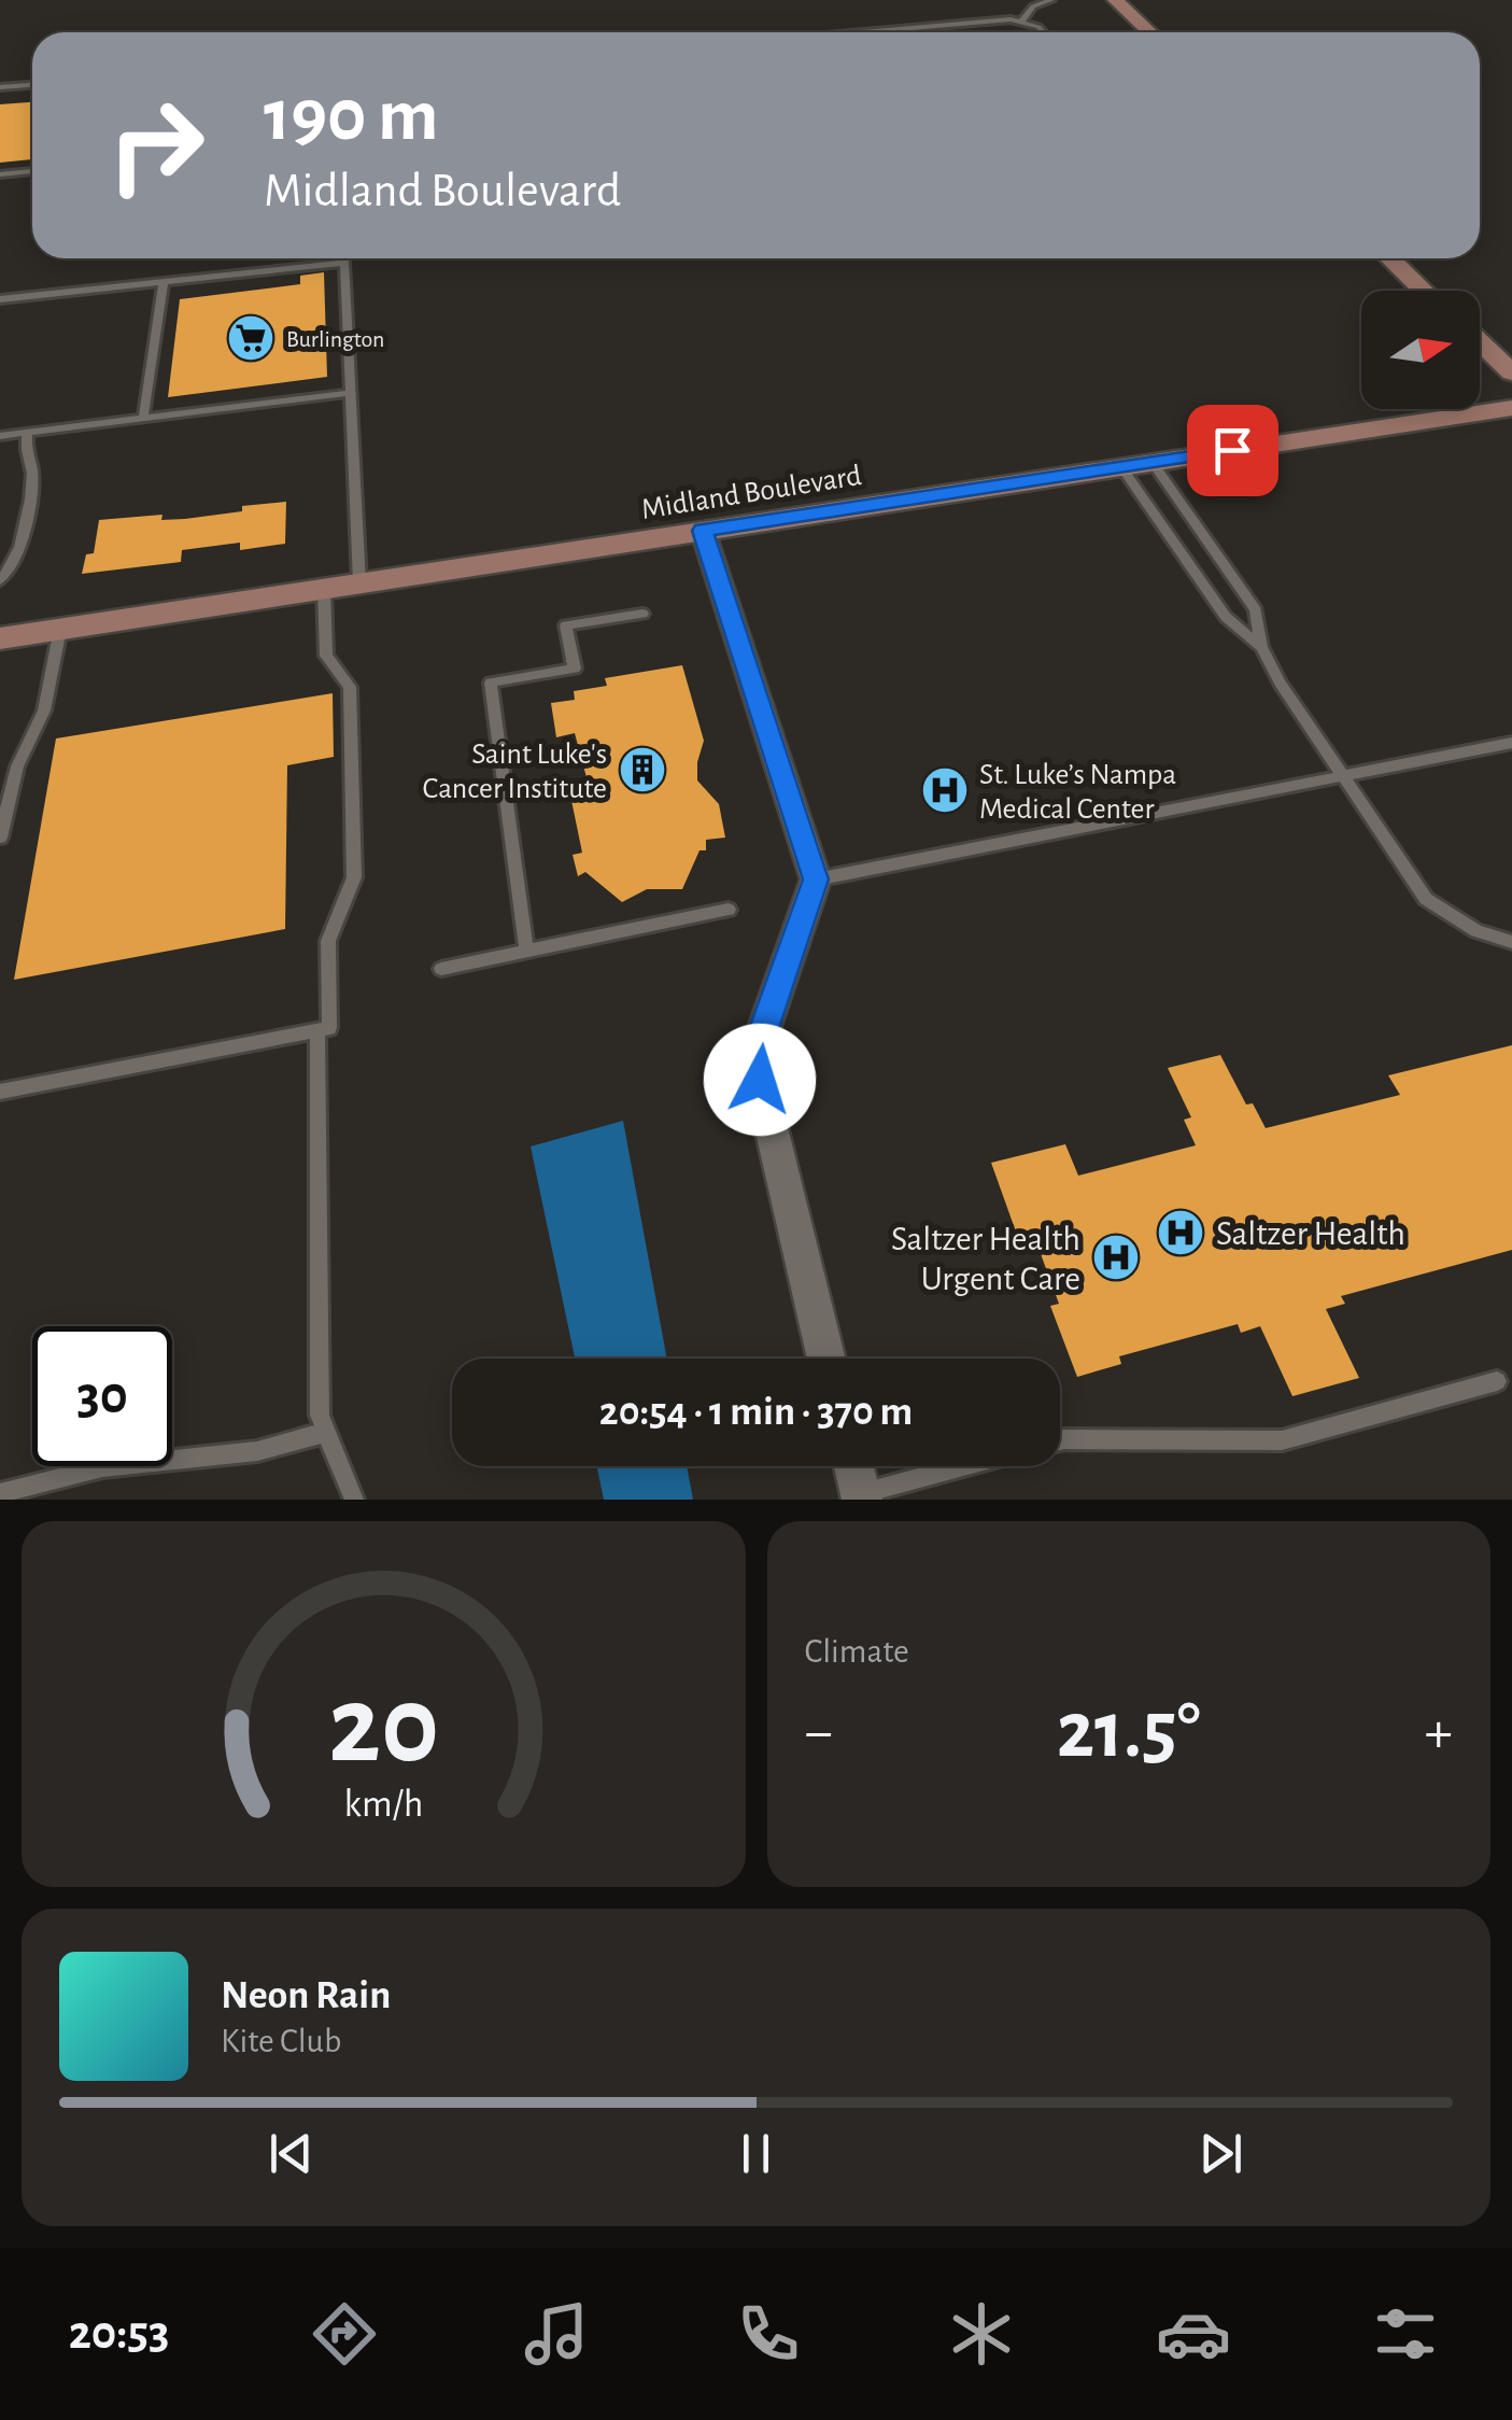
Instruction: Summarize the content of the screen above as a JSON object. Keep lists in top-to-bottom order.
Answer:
{
  "streets": {
    "main road": ["Midland Boulevard"]
  },
  "places": {
    "supermarket": ["Burlington"],
    "building": ["Saint Luke's Cancer Institute"],
    "hospital": ["St. Luke’s Nampa Medical Center", "Saltzer Health", "Saltzer Health Urgent Care"]
  },
  "north": "right",
  "page": {
    "turn": ["190 m", "Midland Boulevard"],
    "limit": "30",
    "trip": "20:54 · 1 min · 370 m",
    "tile": "Climate",
    "heat": ["−", "21.5°", "+"],
    "song": ["Neon Rain", "Kite Club"],
    "tabs": "20:53",
    "gauge": ["20", "km/h"]
  }
}
